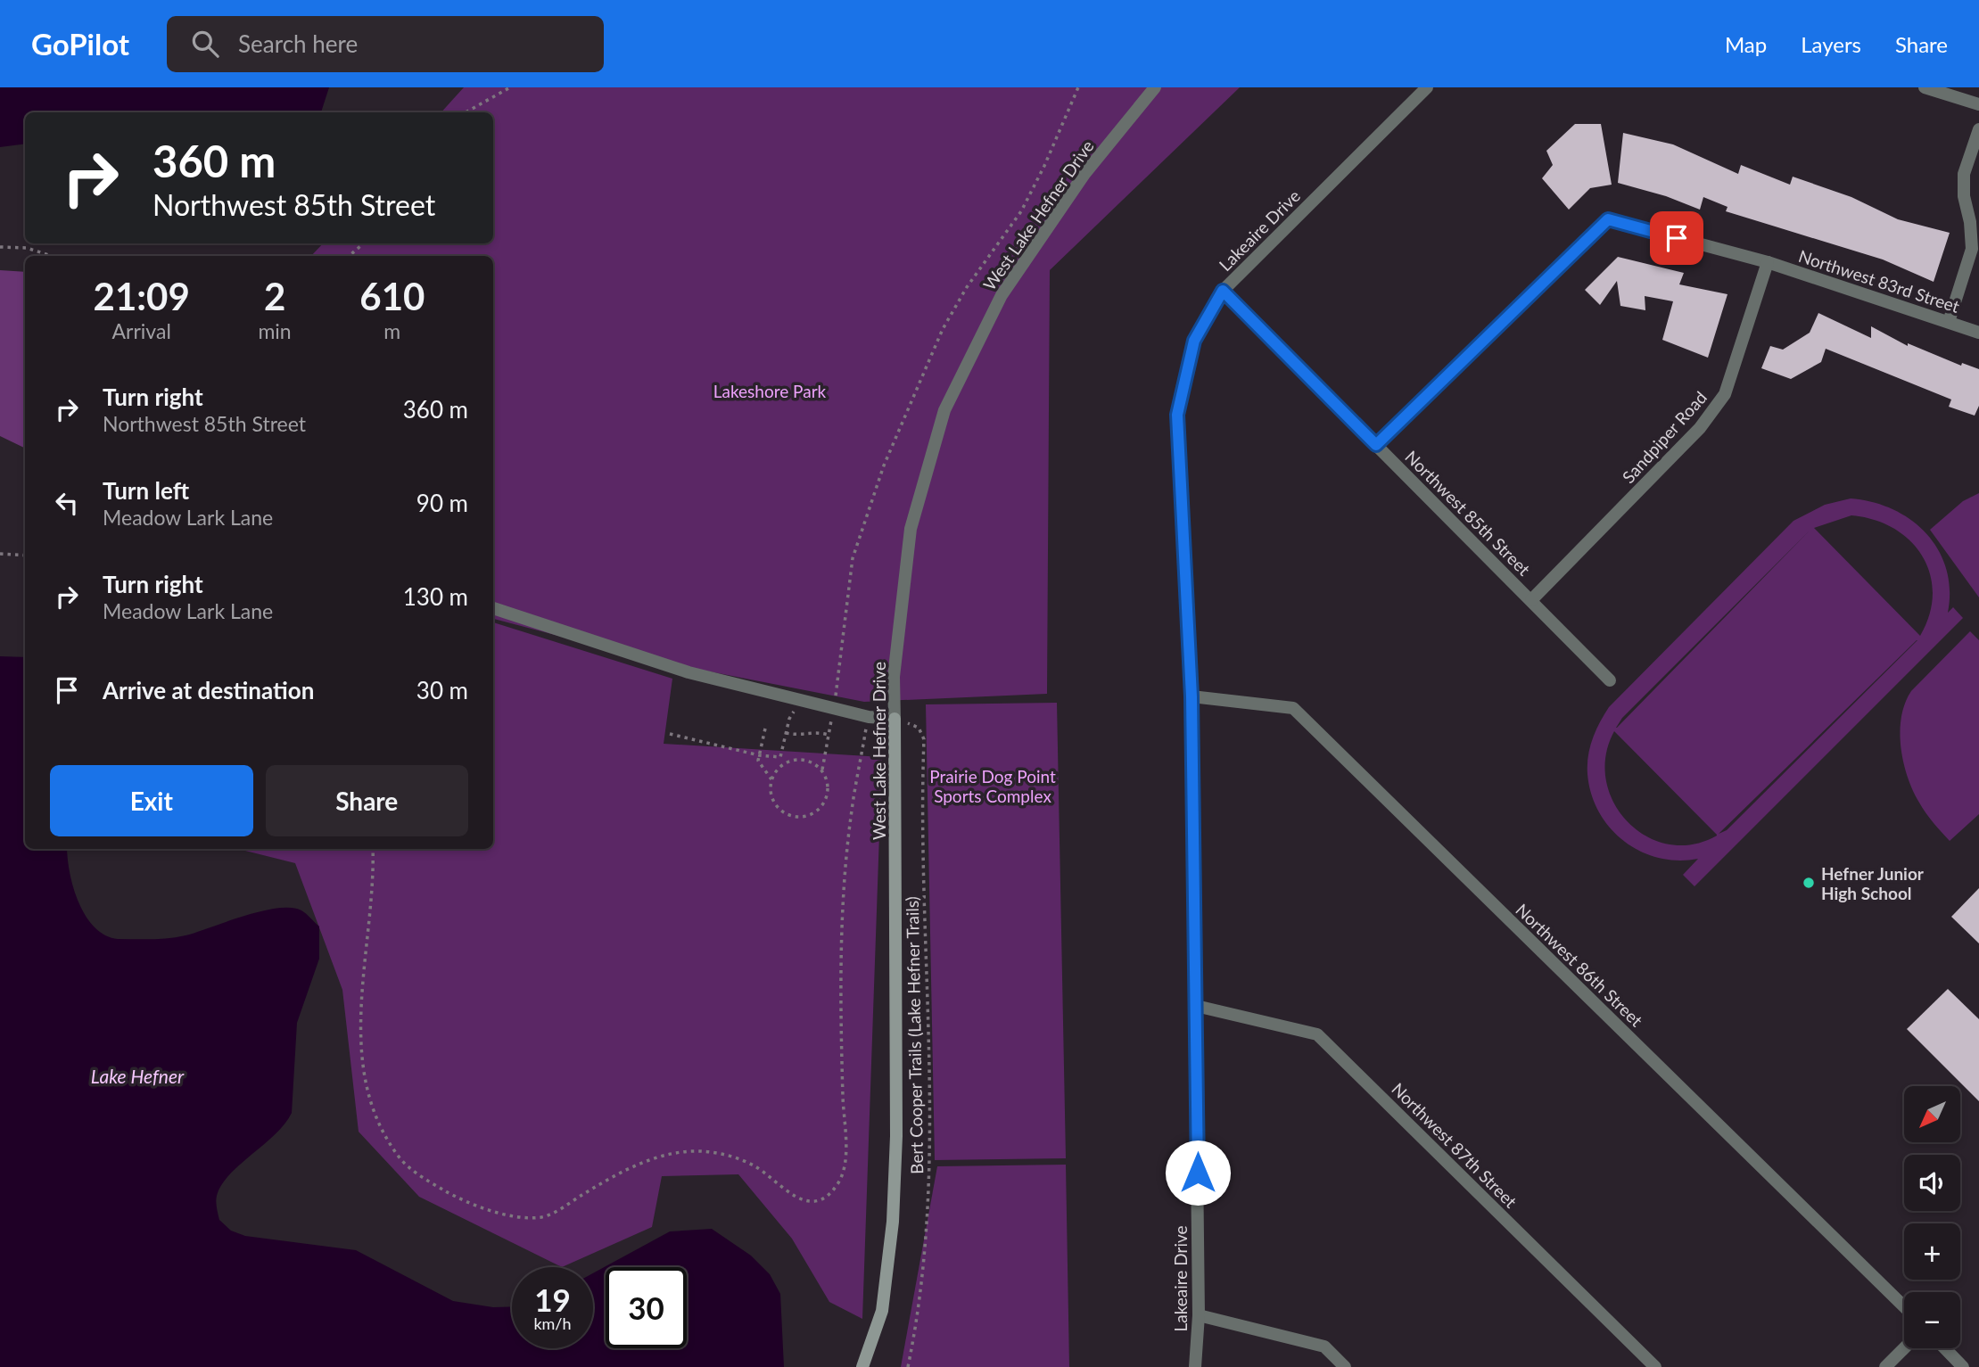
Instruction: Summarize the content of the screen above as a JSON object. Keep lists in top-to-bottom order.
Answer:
{
  "streets": {
    "street": [
      "West Lake Hefner Drive",
      "Lakeaire Drive",
      "Northwest 83rd Street",
      "Sandpiper Road",
      "Northwest 85th Street",
      "Northwest 86th Street",
      "Northwest 87th Street"
    ],
    "path": ["Bert Cooper Trails (Lake Hefner Trails)"]
  },
  "crossings": [
    ["West Lake Hefner Drive", "Bert Cooper Trails (Lake Hefner Trails)"],
    ["Lakeaire Drive", "Northwest 85th Street"],
    ["Lakeaire Drive", "Northwest 86th Street"],
    ["Lakeaire Drive", "Northwest 87th Street"],
    ["Northwest 83rd Street", "Sandpiper Road"],
    ["Northwest 83rd Street", "Northwest 85th Street"],
    ["Sandpiper Road", "Northwest 85th Street"]
  ],
  "water": ["Lake Hefner"],
  "parks": ["Lakeshore Park", "Prairie Dog Point Sports Complex"],
  "places": ["Hefner Junior High School"],
  "north": "bottom left",
  "page": {
    "header": "GoPilot",
    "search": "Search here",
    "nav": ["Map", "Layers", "Share"],
    "turn": ["360 m", "Northwest 85th Street"],
    "eta": [
      "21:09",
      "Arrival",
      "2",
      "min",
      "610",
      "m"
    ],
    "list": [
      {
        "name": "Turn right",
        "note": "Northwest 85th Street",
        "value": "360 m"
      },
      {
        "name": "Turn left",
        "note": "Meadow Lark Lane",
        "value": "90 m"
      },
      {
        "name": "Turn right",
        "note": "Meadow Lark Lane",
        "value": "130 m"
      },
      {
        "name": "Arrive at destination",
        "value": "30 m"
      }
    ],
    "buttons": ["Exit", "Share"],
    "map_buttons": ["+", "−"],
    "speed": "19 km/h",
    "limit": "30"
  }
}
